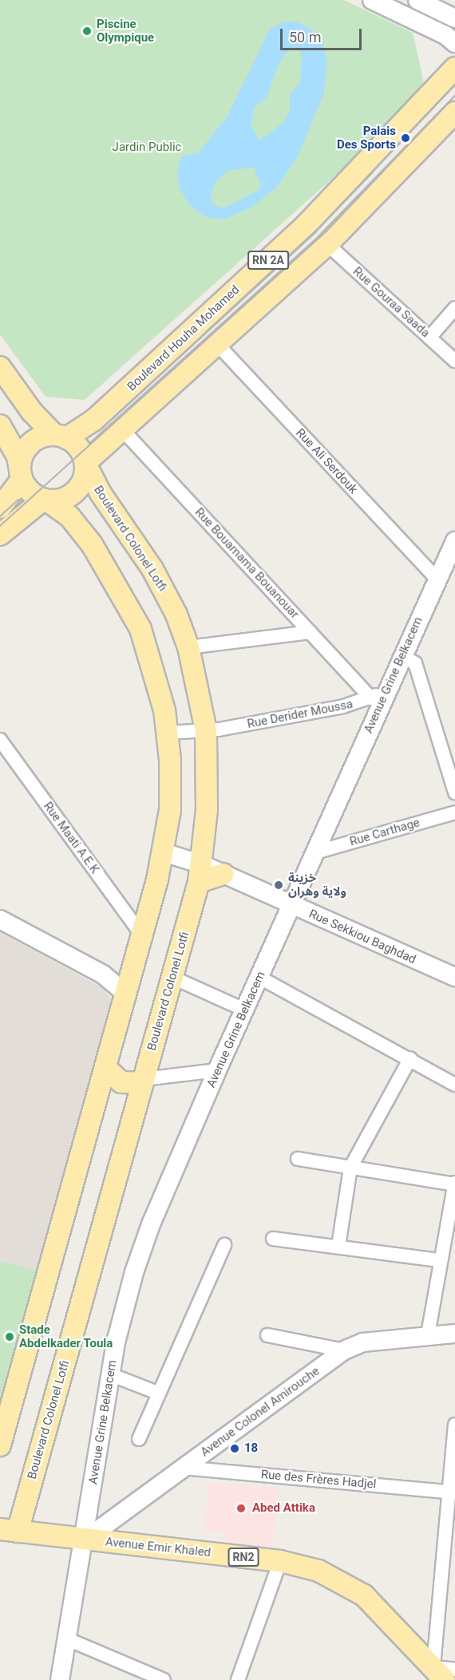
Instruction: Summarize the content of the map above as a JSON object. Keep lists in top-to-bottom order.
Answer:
{
  "streets": {
    "main road": [
      "RN 2A",
      "Boulevard Houha Mohamed",
      "Boulevard Colonel Lotfi",
      "Avenue Grine Belkacem",
      "Rue Sekkiou Baghdad",
      "Avenue Colonel Amirouche",
      "Avenue Emir Khaled",
      "RN2"
    ],
    "street": [
      "Rue Gouraa Saada",
      "Rue Ali Serdouk",
      "Rue Bouamama Bouanouar",
      "Rue Derider Moussa",
      "Rue Carthage",
      "Rue Maati A.E.K",
      "Rue des Frères Hadjel"
    ]
  },
  "crossings": [
    ["Rue Gouraa Saada", "Boulevard Houha Mohamed"],
    ["Boulevard Houha Mohamed", "Rue Ali Serdouk"],
    ["Boulevard Houha Mohamed", "Boulevard Colonel Lotfi"],
    ["Boulevard Houha Mohamed", "Rue Bouamama Bouanouar"],
    ["Rue Ali Serdouk", "Avenue Grine Belkacem"],
    ["Boulevard Colonel Lotfi", "Rue Derider Moussa"],
    ["Boulevard Colonel Lotfi", "Avenue Emir Khaled"],
    ["Rue Bouamama Bouanouar", "Rue Derider Moussa"],
    ["Avenue Grine Belkacem", "Rue Derider Moussa"],
    ["Avenue Grine Belkacem", "Rue Carthage"],
    ["Avenue Grine Belkacem", "Rue Sekkiou Baghdad"],
    ["Avenue Grine Belkacem", "Avenue Colonel Amirouche"],
    ["Avenue Grine Belkacem", "Avenue Emir Khaled"],
    ["Avenue Colonel Amirouche", "Rue des Frères Hadjel"],
    ["Avenue Colonel Amirouche", "Avenue Emir Khaled"]
  ],
  "parks": ["Jardin Public"],
  "places": [
    "Piscine Olympique",
    "Palais Des Sports",
    "خزينة ولاية وهران",
    "Stade Abdelkader Toula",
    "18",
    "Abed Attika"
  ],
  "scale_bar": "50 m"
}
